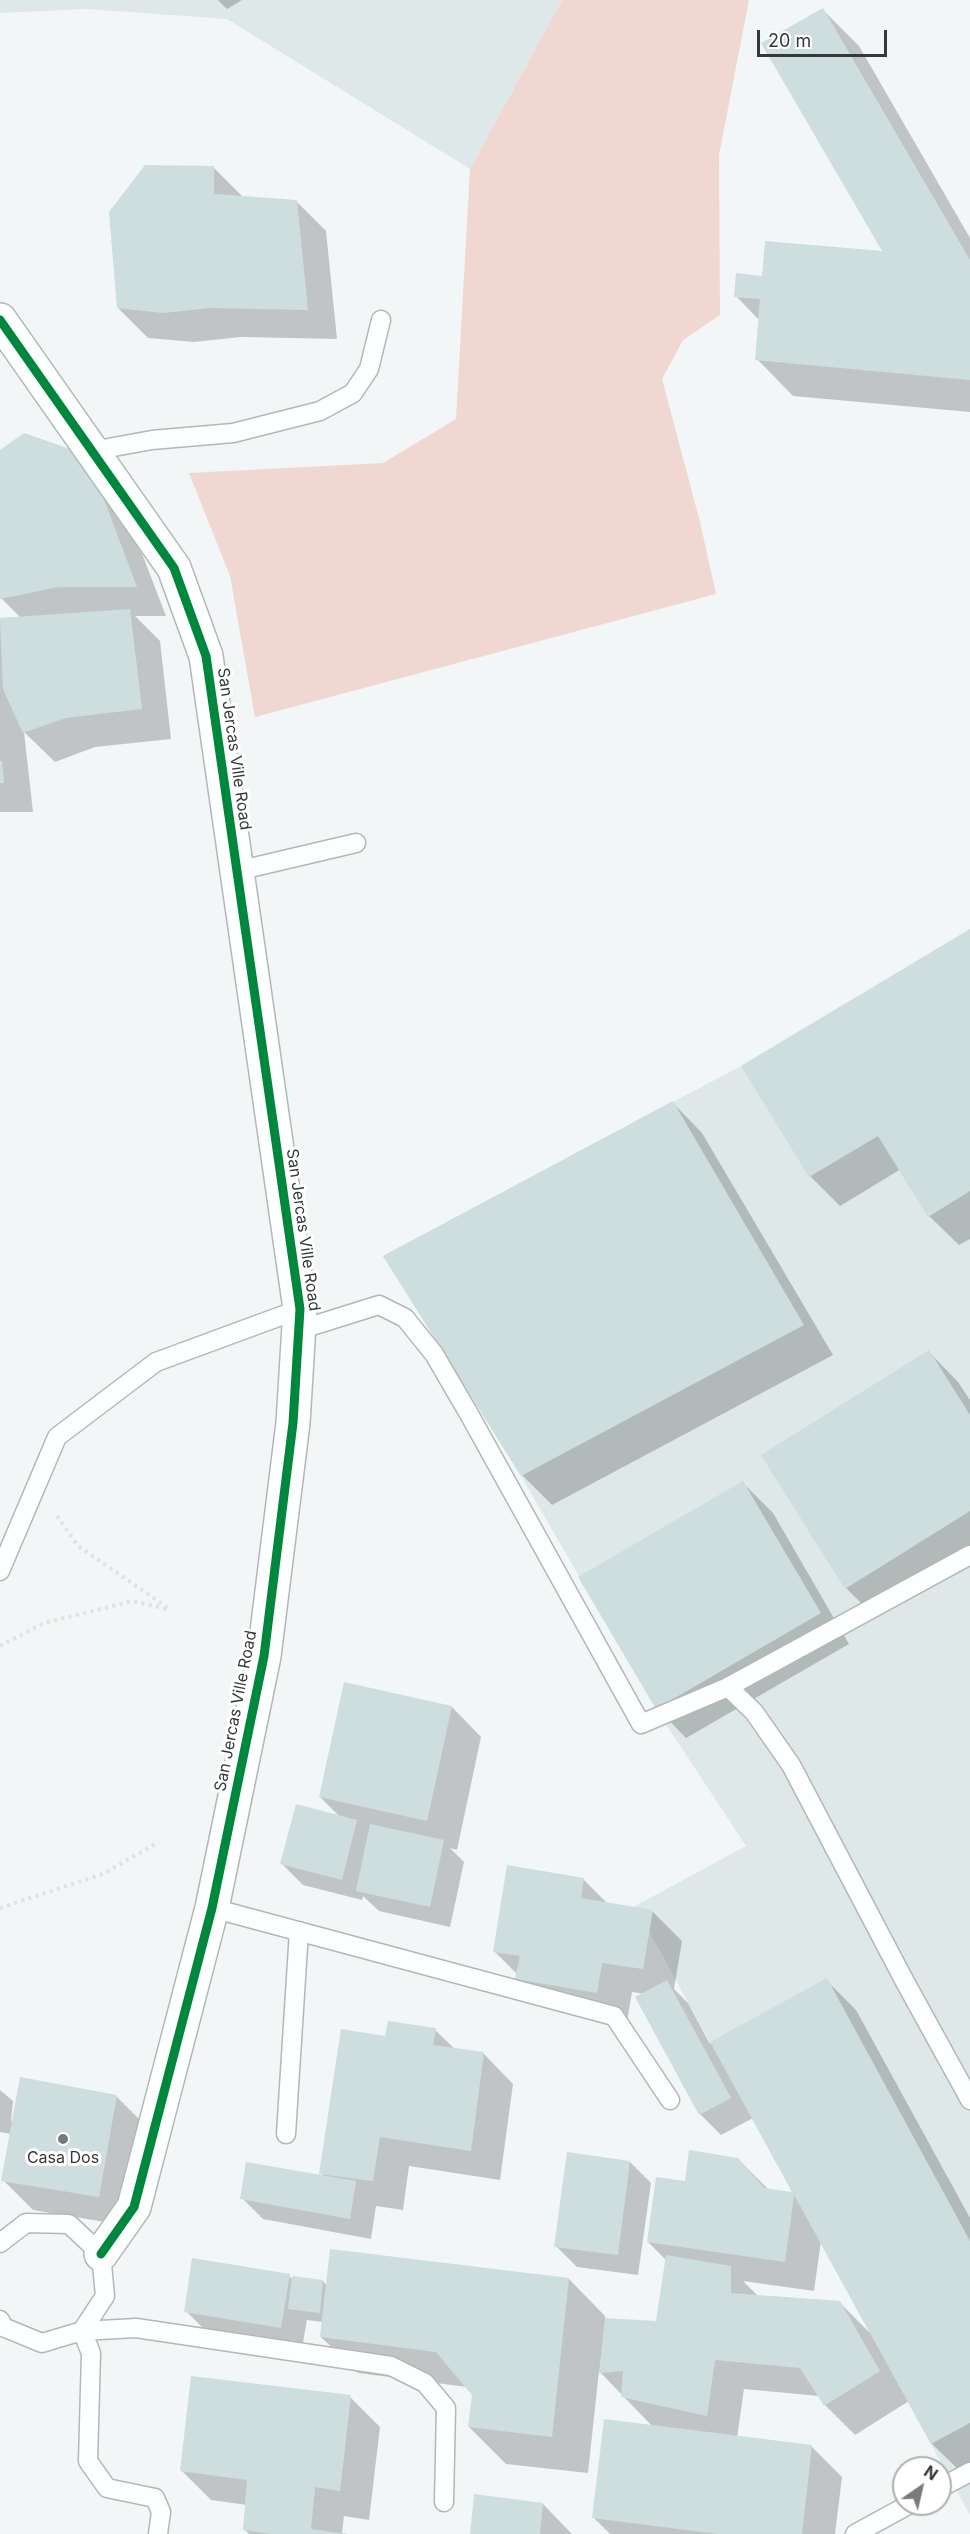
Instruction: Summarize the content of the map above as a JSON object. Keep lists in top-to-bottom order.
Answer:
{
  "streets": {
    "street": ["San Jercas Ville Road"]
  },
  "places": ["Casa Dos"],
  "scale_bar": "20 m",
  "north": "top right"
}
